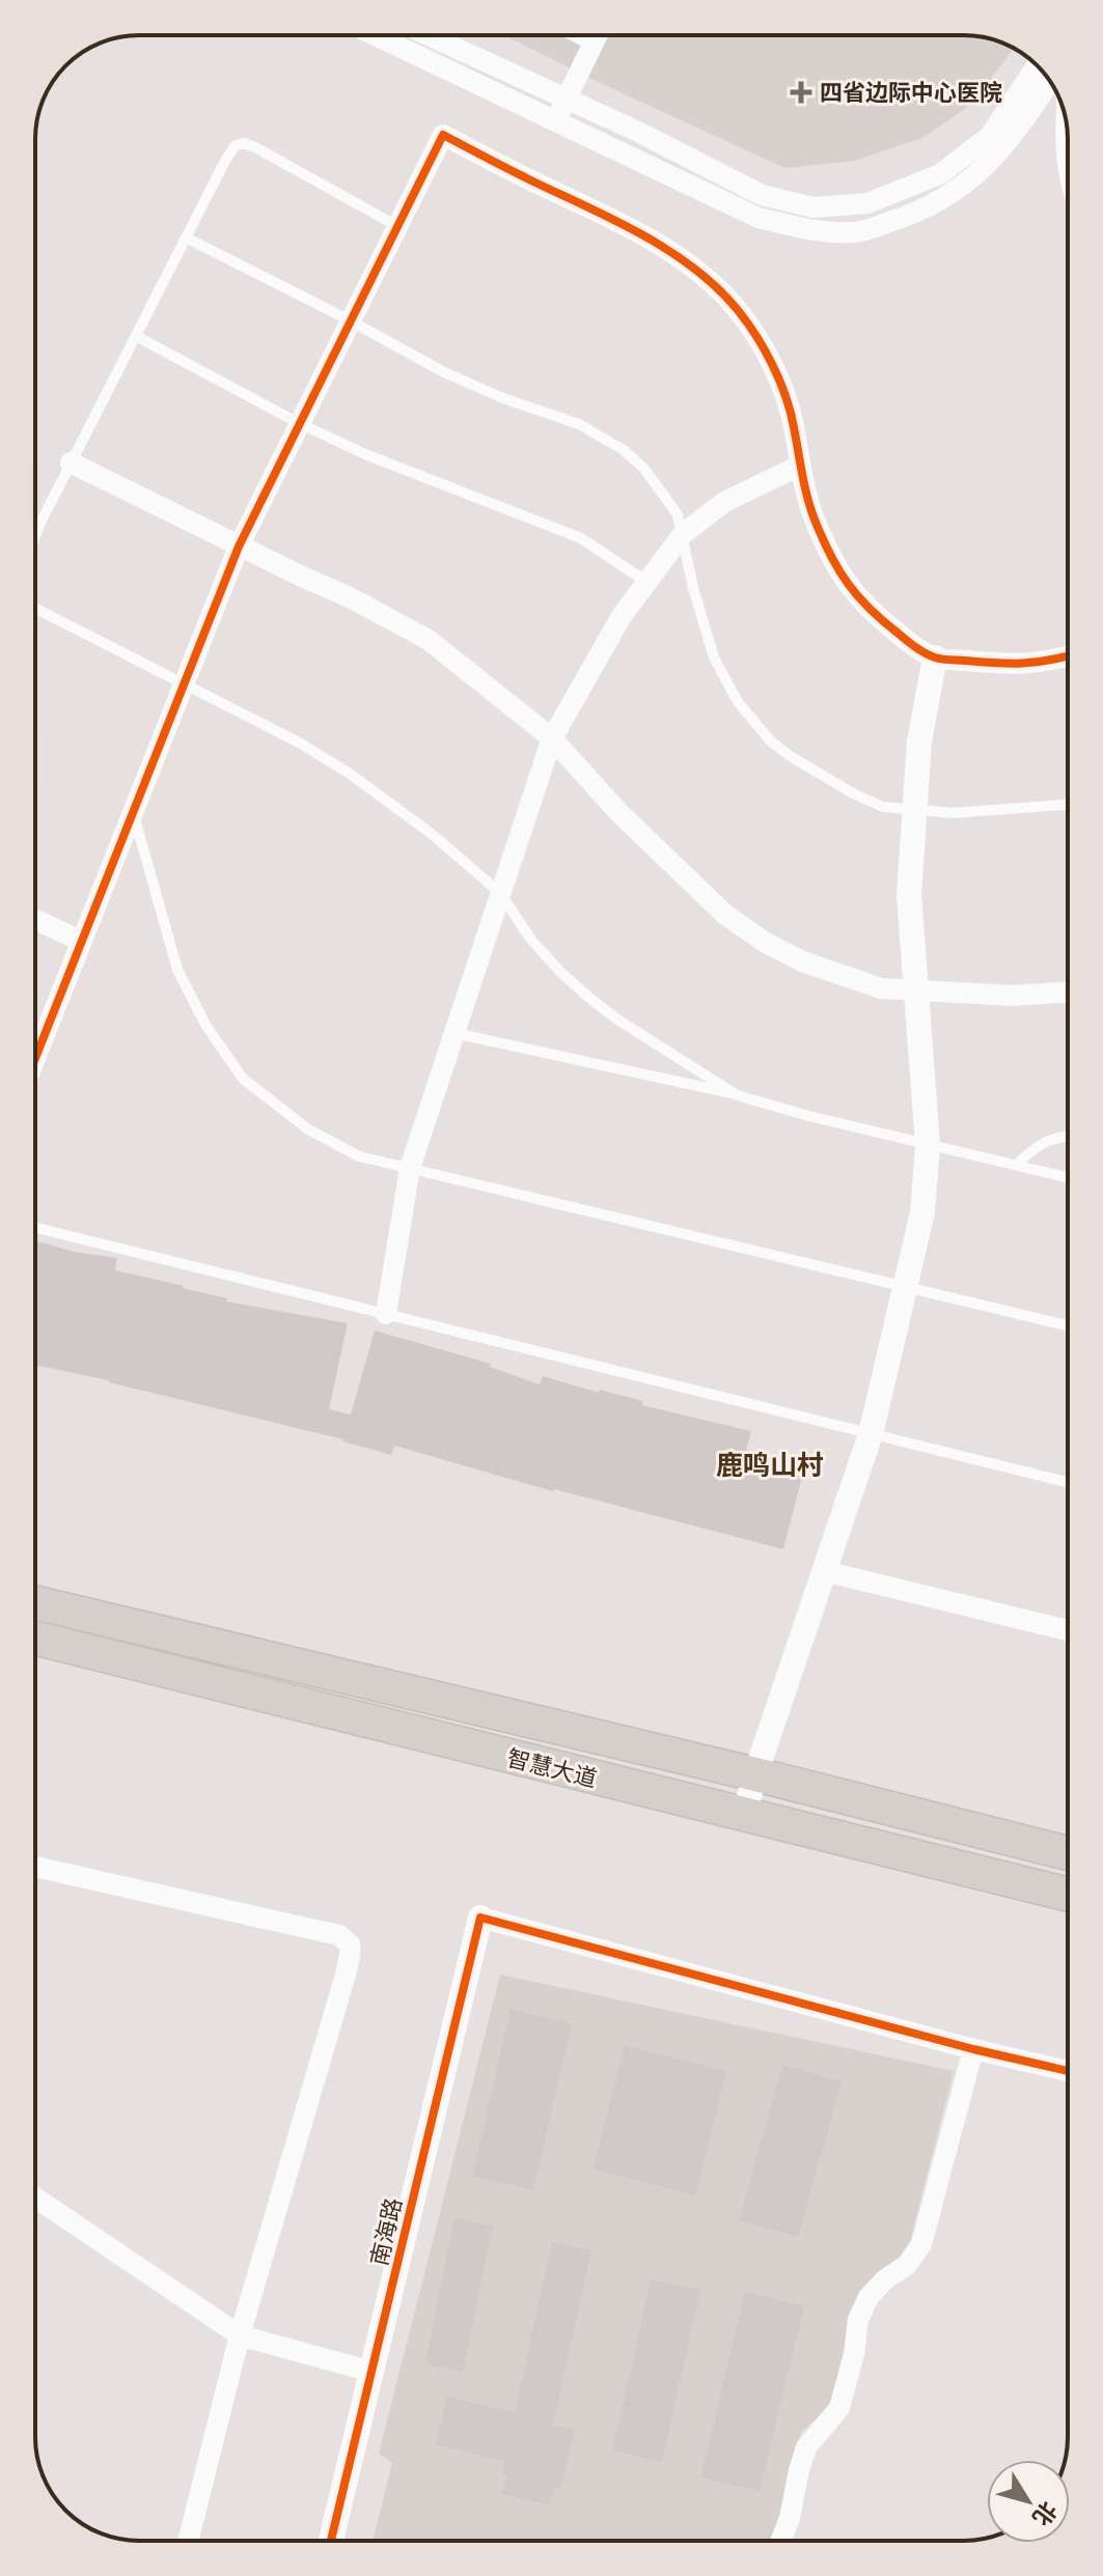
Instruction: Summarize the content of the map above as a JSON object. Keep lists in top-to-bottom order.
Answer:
{
  "streets": {
    "main road": ["智慧大道"],
    "street": ["南海路"]
  },
  "districts": ["鹿鸣山村"],
  "places": {
    "health": ["四省边际中心医院"]
  },
  "north": "bottom right"
}
